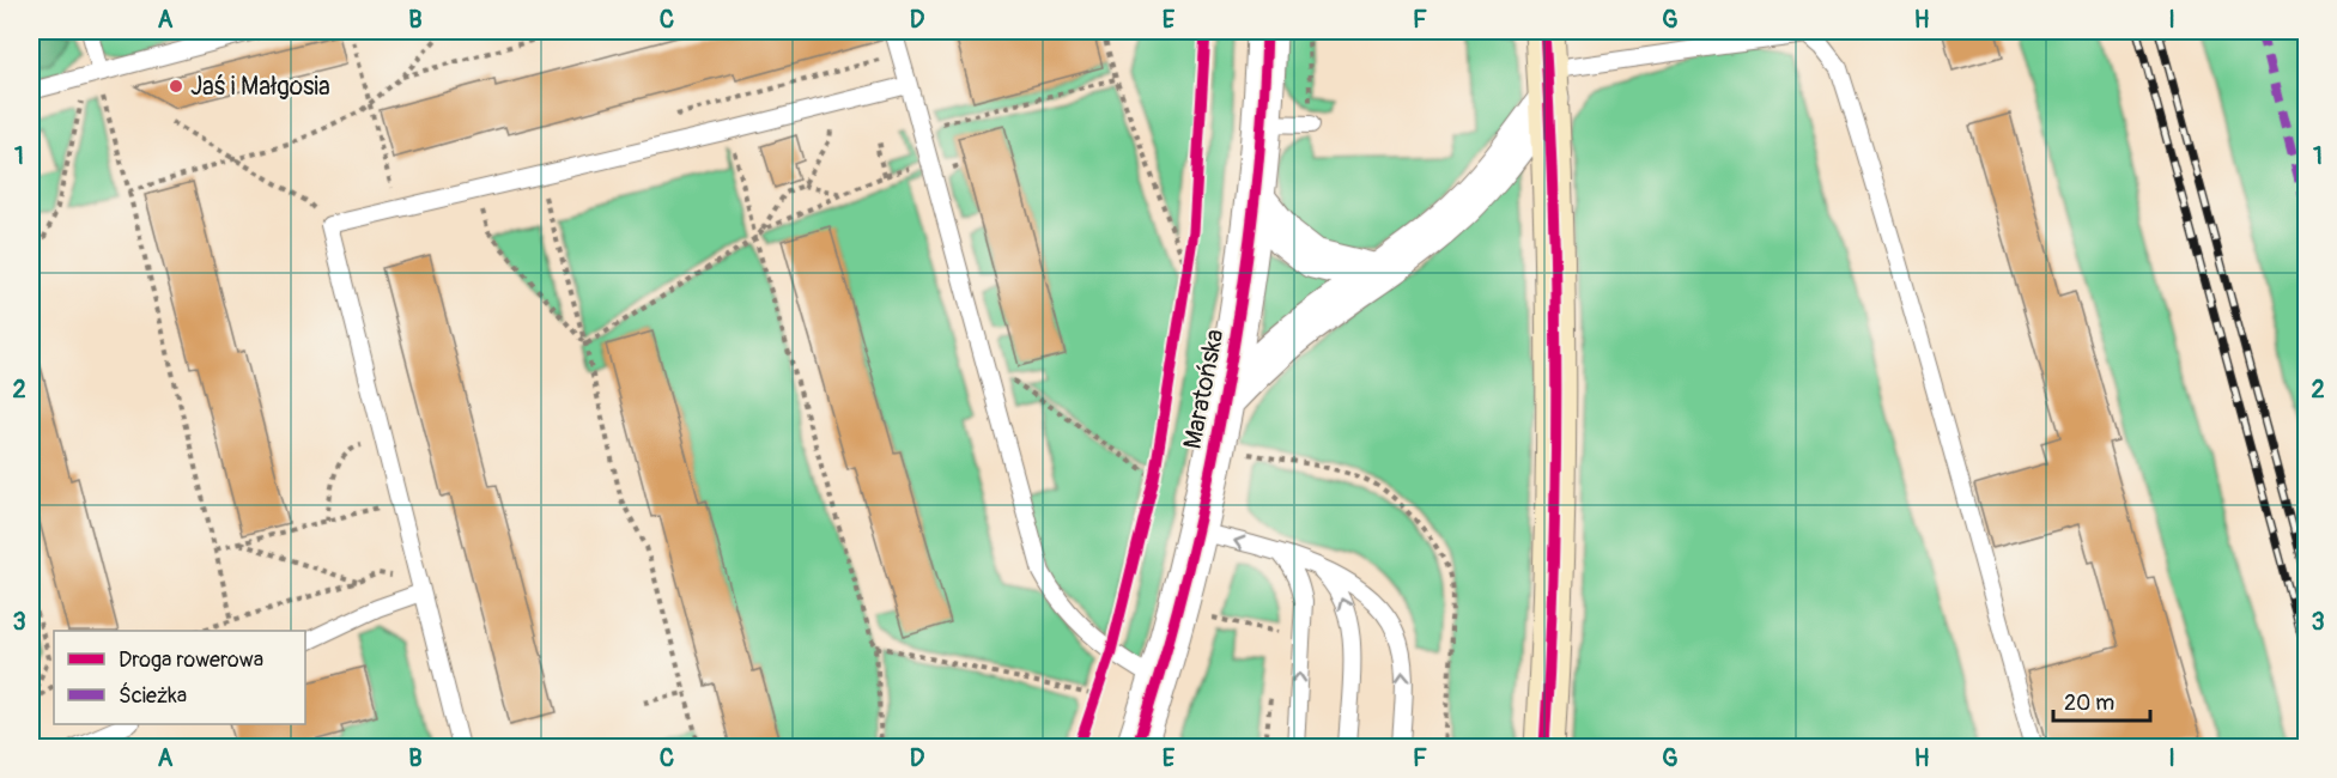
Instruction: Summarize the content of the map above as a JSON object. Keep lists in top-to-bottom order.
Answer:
{
  "streets": {
    "street": ["Maratońska"]
  },
  "places": ["Jaś i Małgosia"],
  "legend": ["Droga rowerowa", "Ścieżka"],
  "scale_bar": "20 m",
  "grid": {
    "columns": [
      "A",
      "B",
      "C",
      "D",
      "E",
      "F",
      "G",
      "H",
      "I"
    ],
    "rows": ["1", "2", "3"]
  }
}
